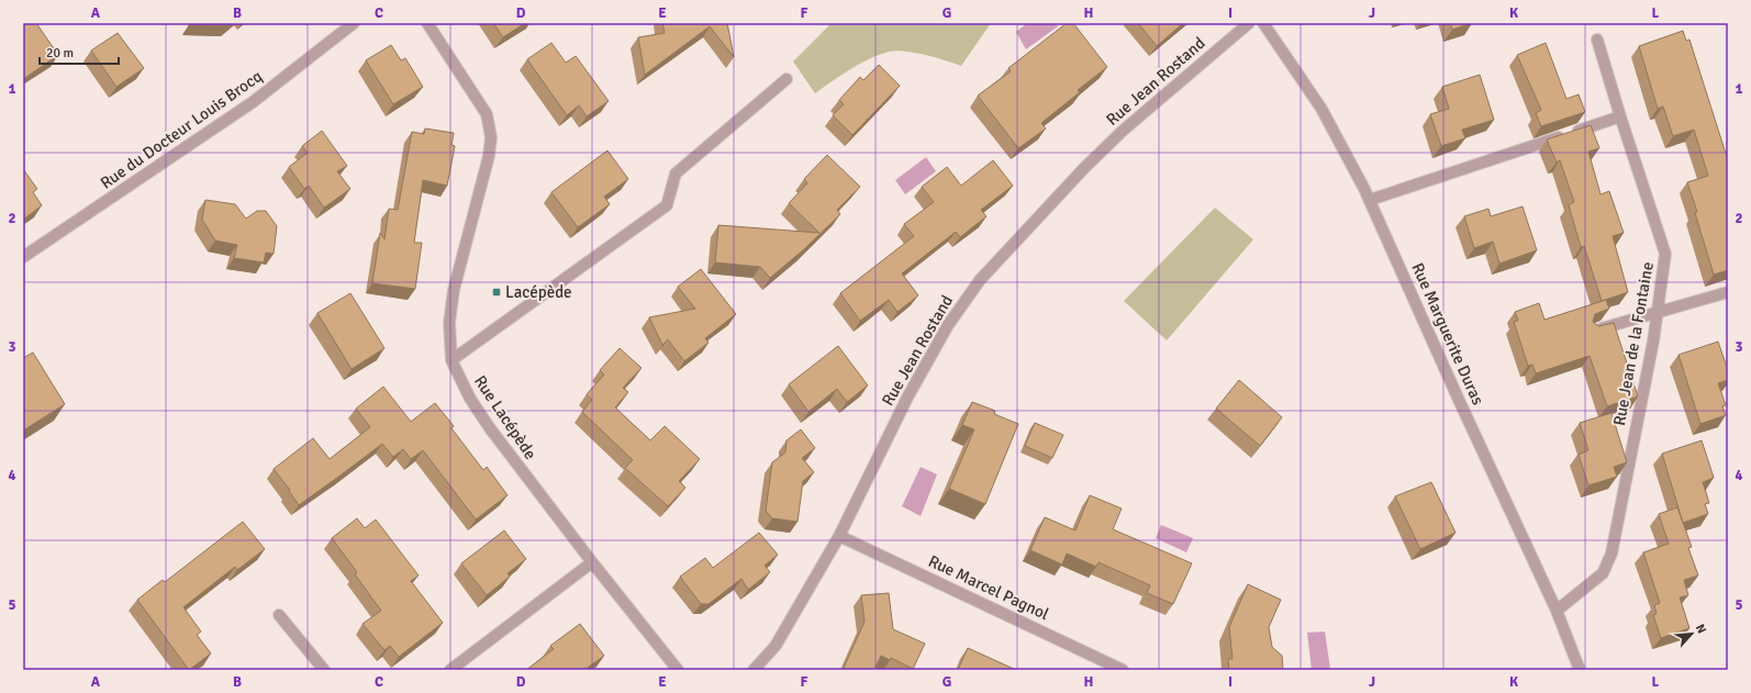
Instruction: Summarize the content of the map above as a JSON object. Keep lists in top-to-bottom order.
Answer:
{
  "streets": {
    "street": [
      "Rue Jean Rostand",
      "Rue du Docteur Louis Brocq",
      "Rue Marguerite Duras",
      "Rue Jean de la Fontaine",
      "Rue Lacépède",
      "Rue Marcel Pagnol"
    ]
  },
  "crossings": [
    ["Rue Jean Rostand", "Rue Marcel Pagnol"],
    ["Rue Marguerite Duras", "Rue Jean de la Fontaine"]
  ],
  "places": {
    "transit": ["Lacépède"]
  },
  "scale_bar": "20 m",
  "north": "top right",
  "grid": {
    "columns": [
      "A",
      "B",
      "C",
      "D",
      "E",
      "F",
      "G",
      "H",
      "I",
      "J",
      "K",
      "L"
    ],
    "rows": [
      "1",
      "2",
      "3",
      "4",
      "5"
    ]
  }
}
